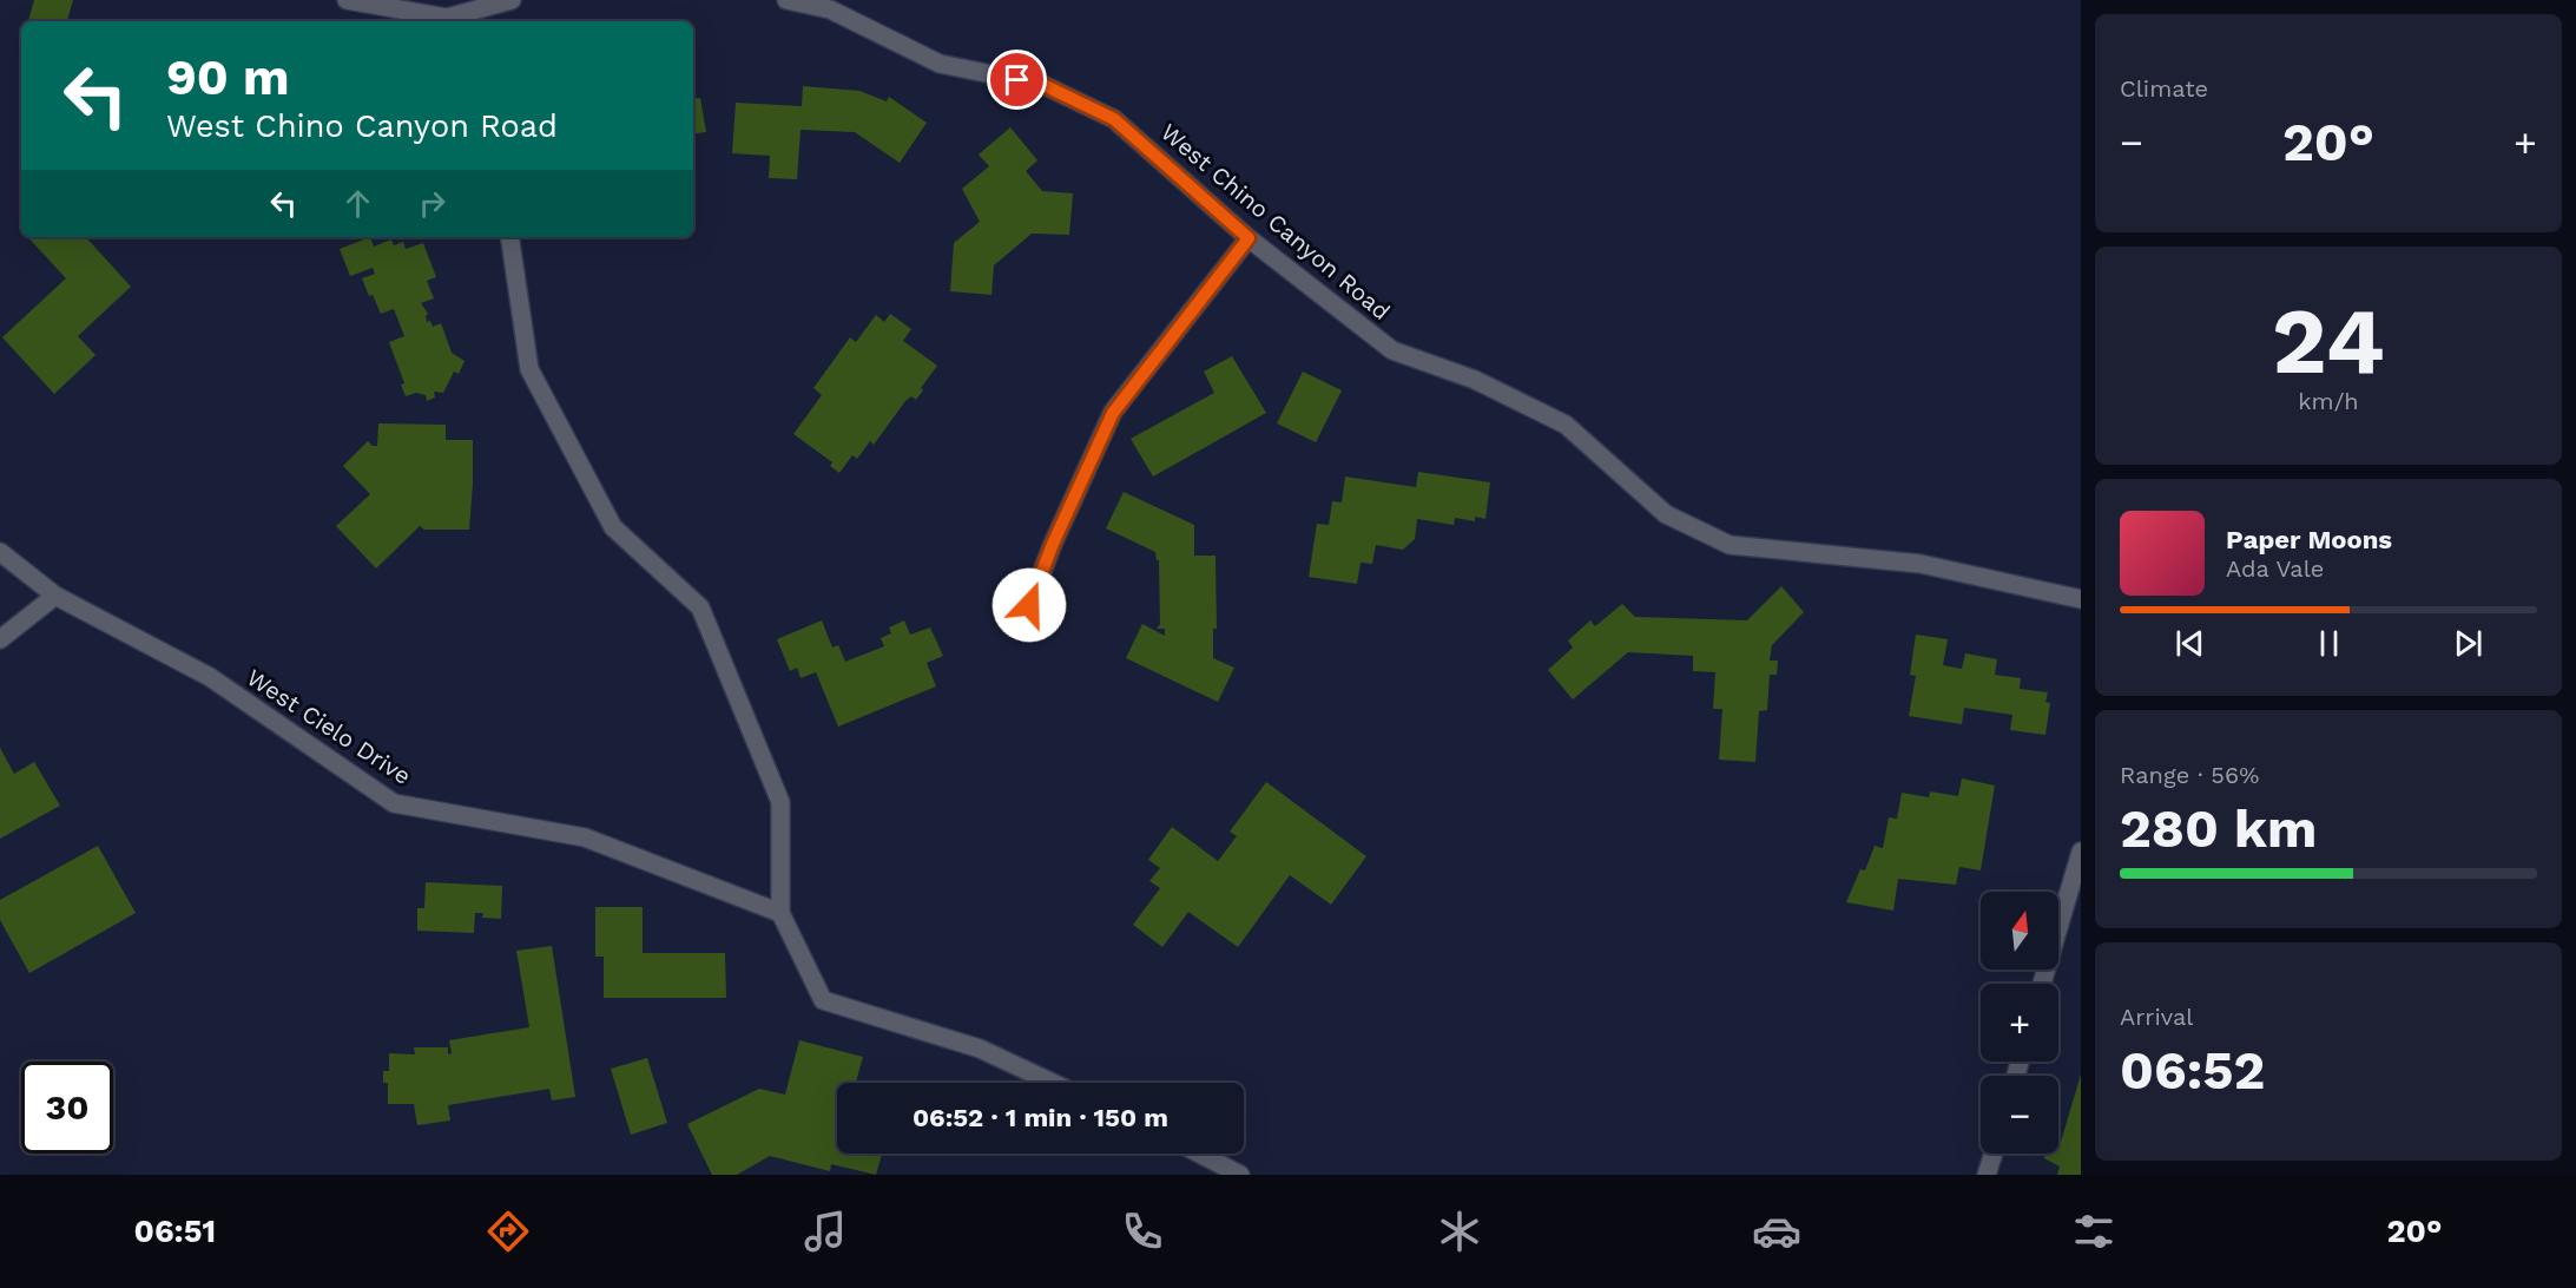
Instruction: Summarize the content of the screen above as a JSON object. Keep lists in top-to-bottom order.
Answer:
{
  "streets": {
    "street": ["West Chino Canyon Road", "West Cielo Drive"]
  },
  "north": "top",
  "page": {
    "tile": [
      "Climate",
      ["24", "km/h"],
      ["Range · 56%", "280 km"],
      ["Arrival", "06:52"]
    ],
    "turn": ["90 m", "West Chino Canyon Road"],
    "heat": ["−", "20°", "+"],
    "song": ["Paper Moons", "Ada Vale"],
    "map_buttons": ["+", "−"],
    "limit": "30",
    "trip": "06:52 · 1 min · 150 m",
    "tabs": ["06:51", "20°"]
  }
}
